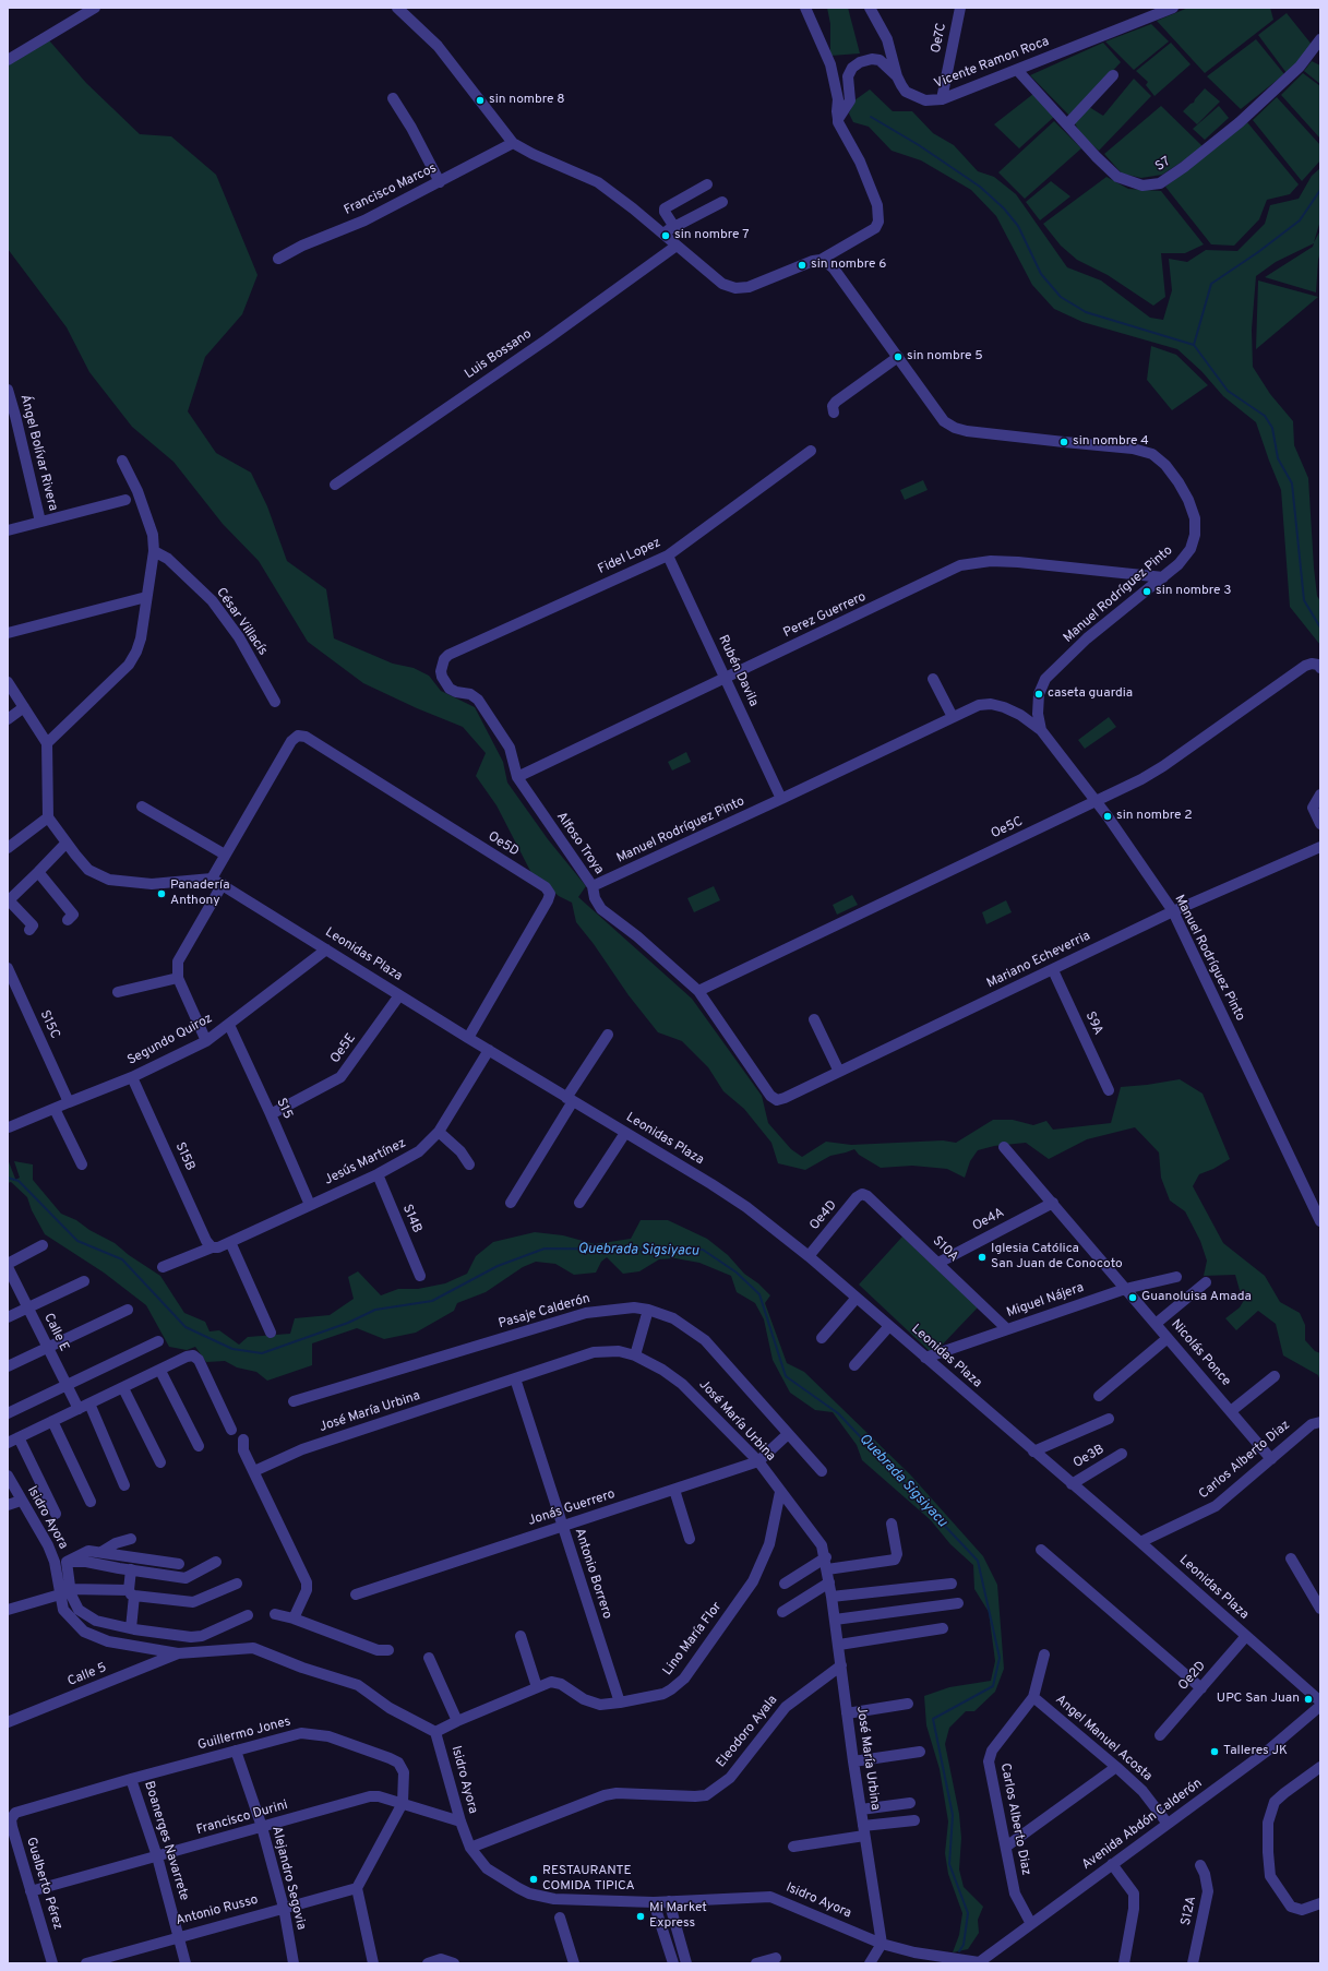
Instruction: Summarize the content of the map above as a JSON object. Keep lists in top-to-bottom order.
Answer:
{
  "streets": {
    "street": [
      "Oe7C",
      "Vicente Ramon Roca",
      "S7",
      "Francisco Marcos",
      "Luis Bossano",
      "Ángel Bolívar Rivera",
      "Fidel Lopez",
      "Manuel Rodríguez Pinto",
      "Perez Guerrero",
      "César Villacís",
      "Rubén Davila",
      "Oe5C",
      "Alfoso Troya",
      "Oe5D",
      "Leonidas Plaza",
      "Mariano Echeverria",
      "S9A",
      "S15C",
      "Segundo Quiroz",
      "Oe5E",
      "S15",
      "S15B",
      "Jesús Martínez",
      "Oe4D",
      "S14B",
      "Oe4A",
      "S10A",
      "Miguel Nájera",
      "Pasaje Calderón",
      "Calle E",
      "Nicolás Ponce",
      "José María Urbina",
      "Oe3B",
      "Carlos Alberto Diaz",
      "Jonás Guerrero",
      "Isidro Ayora",
      "Antonio Borrero",
      "Lino María Flor",
      "Calle 5",
      "Oe2D",
      "Eleodoro Ayala",
      "Guillermo Jones",
      "Angel Manuel Acosta",
      "Francisco Durini",
      "Avenida Abdón Calderón",
      "Boanerges Navarrete",
      "Alejandro Segovia",
      "Gualberto Pérez",
      "Antonio Russo",
      "S12A"
    ]
  },
  "crossings": [
    ["Oe7C", "Vicente Ramon Roca"],
    ["Vicente Ramon Roca", "S7"],
    ["Fidel Lopez", "Rubén Davila"],
    ["Fidel Lopez", "Alfoso Troya"],
    ["Manuel Rodríguez Pinto", "Perez Guerrero"],
    ["Manuel Rodríguez Pinto", "Rubén Davila"],
    ["Manuel Rodríguez Pinto", "Oe5C"],
    ["Manuel Rodríguez Pinto", "Alfoso Troya"],
    ["Manuel Rodríguez Pinto", "Mariano Echeverria"],
    ["Perez Guerrero", "Rubén Davila"],
    ["Perez Guerrero", "Alfoso Troya"],
    ["Oe5C", "Alfoso Troya"],
    ["Alfoso Troya", "Mariano Echeverria"],
    ["Oe5D", "Leonidas Plaza"],
    ["Leonidas Plaza", "Segundo Quiroz"],
    ["Leonidas Plaza", "Oe5E"],
    ["Leonidas Plaza", "Jesús Martínez"],
    ["Leonidas Plaza", "Oe4D"],
    ["Leonidas Plaza", "Miguel Nájera"],
    ["Leonidas Plaza", "Oe3B"],
    ["Leonidas Plaza", "Carlos Alberto Diaz"],
    ["Leonidas Plaza", "Oe2D"],
    ["Mariano Echeverria", "S9A"],
    ["S15C", "Segundo Quiroz"],
    ["Segundo Quiroz", "S15"],
    ["Segundo Quiroz", "S15B"],
    ["Oe5E", "S15"],
    ["S15", "Jesús Martínez"],
    ["S15B", "Jesús Martínez"],
    ["Jesús Martínez", "S14B"],
    ["Oe4D", "S10A"],
    ["Oe4A", "S10A"],
    ["Oe4A", "Nicolás Ponce"],
    ["S10A", "Miguel Nájera"],
    ["Miguel Nájera", "Nicolás Ponce"],
    ["Pasaje Calderón", "Jonás Guerrero"],
    ["Nicolás Ponce", "Carlos Alberto Diaz"],
    ["José María Urbina", "Jonás Guerrero"],
    ["José María Urbina", "Isidro Ayora"],
    ["José María Urbina", "Antonio Borrero"],
    ["José María Urbina", "Lino María Flor"],
    ["José María Urbina", "Eleodoro Ayala"],
    ["Carlos Alberto Diaz", "Angel Manuel Acosta"],
    ["Carlos Alberto Diaz", "Avenida Abdón Calderón"],
    ["Jonás Guerrero", "Antonio Borrero"],
    ["Isidro Ayora", "Lino María Flor"],
    ["Isidro Ayora", "Calle 5"],
    ["Isidro Ayora", "Eleodoro Ayala"],
    ["Isidro Ayora", "Francisco Durini"],
    ["Isidro Ayora", "Avenida Abdón Calderón"],
    ["Antonio Borrero", "Lino María Flor"],
    ["Guillermo Jones", "Francisco Durini"],
    ["Guillermo Jones", "Boanerges Navarrete"],
    ["Guillermo Jones", "Alejandro Segovia"],
    ["Guillermo Jones", "Gualberto Pérez"],
    ["Guillermo Jones", "Antonio Russo"],
    ["Angel Manuel Acosta", "Avenida Abdón Calderón"],
    ["Francisco Durini", "Boanerges Navarrete"],
    ["Francisco Durini", "Alejandro Segovia"],
    ["Francisco Durini", "Gualberto Pérez"],
    ["Boanerges Navarrete", "Antonio Russo"],
    ["Alejandro Segovia", "Antonio Russo"]
  ],
  "water": ["Quebrada Sigsiyacu"],
  "places": [
    "sin nombre 8",
    "sin nombre 7",
    "sin nombre 6",
    "sin nombre 5",
    "sin nombre 4",
    "sin nombre 3",
    "caseta guardia",
    "sin nombre 2",
    "Panadería Anthony",
    "Iglesia Católica San Juan de Conocoto",
    "Guanoluisa Amada",
    "UPC San Juan",
    "Talleres JK",
    "RESTAURANTE COMIDA TIPICA",
    "Mi Market Express"
  ]
}
